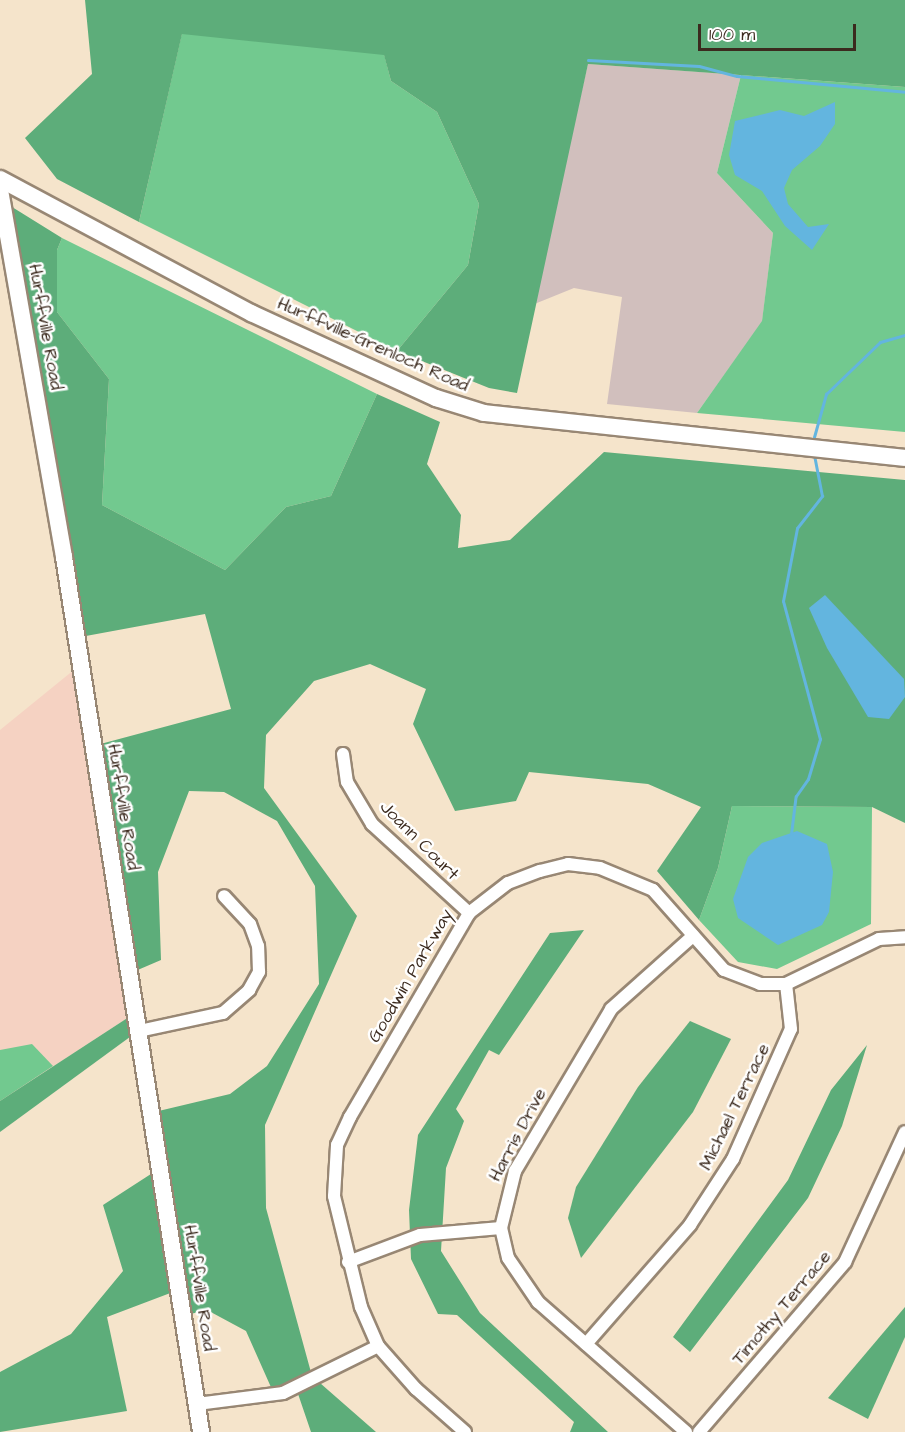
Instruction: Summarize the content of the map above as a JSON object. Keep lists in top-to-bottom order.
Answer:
{
  "streets": {
    "street": [
      "Hurffville Road",
      "Hurffville-Grenloch Road",
      "Joann Court",
      "Goodwin Parkway",
      "Michael Terrace",
      "Harris Drive",
      "Timothy Terrace"
    ]
  },
  "crossings": [
    ["Joann Court", "Goodwin Parkway"],
    ["Goodwin Parkway", "Michael Terrace"],
    ["Goodwin Parkway", "Harris Drive"]
  ],
  "scale_bar": "100 m"
}
